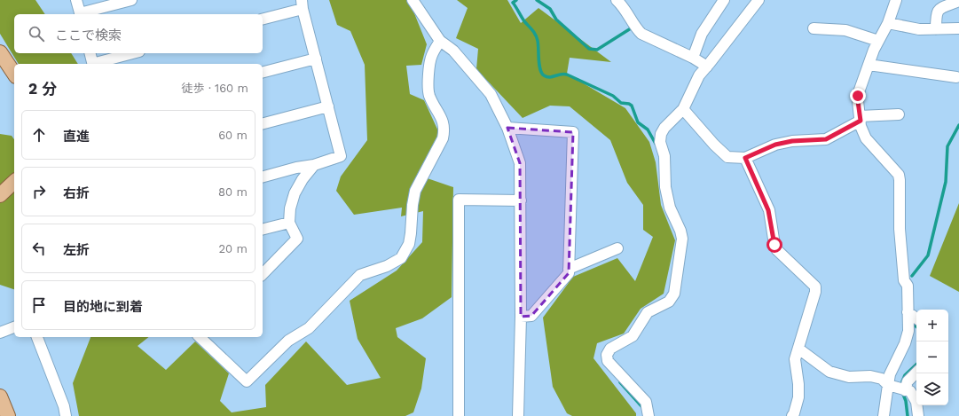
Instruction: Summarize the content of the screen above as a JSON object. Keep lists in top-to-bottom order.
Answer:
{
  "page": {
    "search": "ここで検索",
    "heading": ["2 分", "徒歩 · 160 m"],
    "list": [
      ["直進", "60 m"],
      ["右折", "80 m"],
      ["左折", "20 m"],
      "目的地に到着"
    ],
    "map_buttons": ["+", "−"]
  }
}
